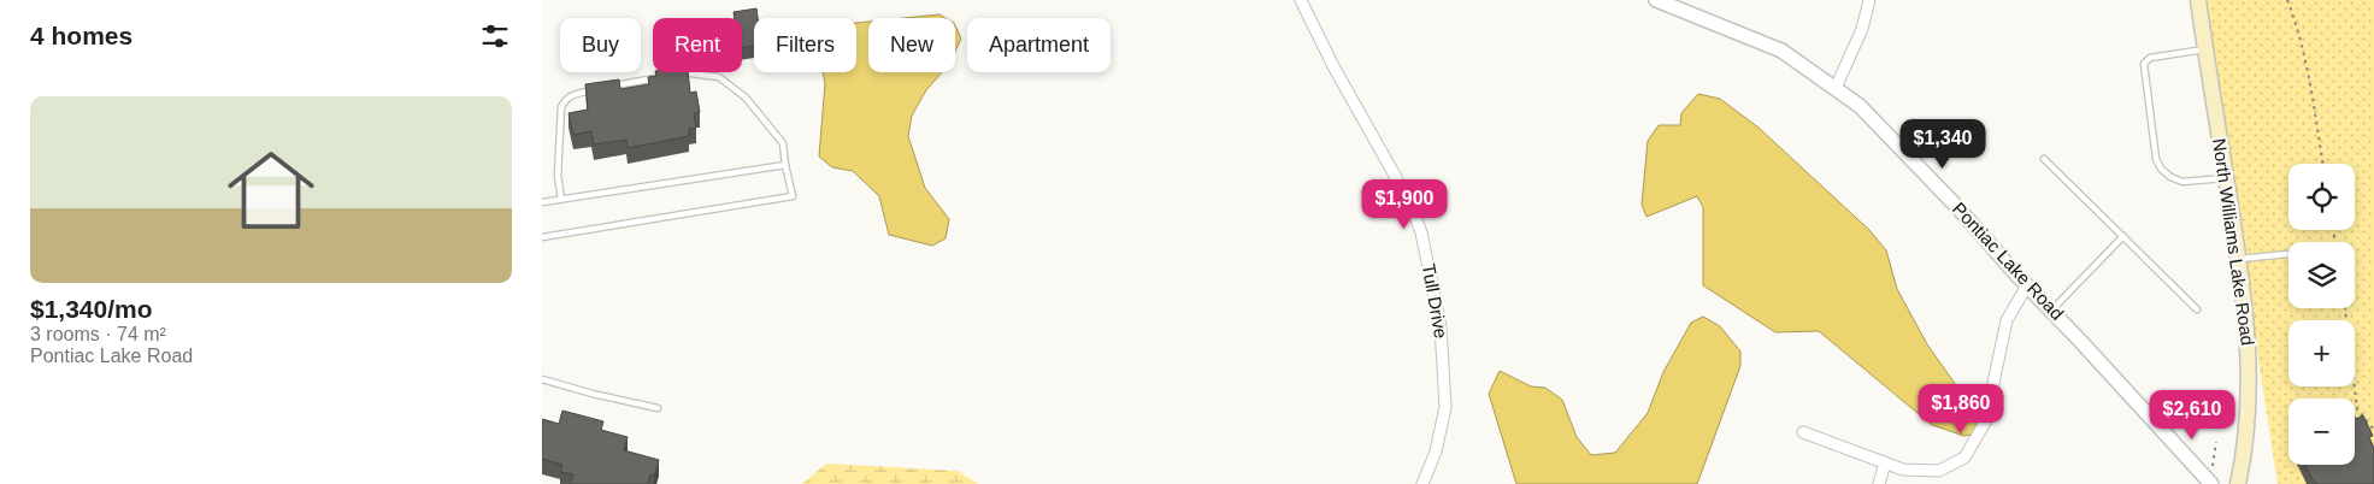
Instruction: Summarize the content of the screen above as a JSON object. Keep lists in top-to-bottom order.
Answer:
{
  "streets": {
    "main road": ["North Williams Lake Road"],
    "street": ["Pontiac Lake Road", "Tull Drive"]
  },
  "page": {
    "heading": "4 homes",
    "chip": [
      "Buy",
      "Rent",
      "Filters",
      "New",
      "Apartment"
    ],
    "list": [
      {
        "name": "$1,340/mo",
        "note": "3 rooms · 74 m² · Pontiac Lake Road"
      }
    ],
    "price": [
      "$1,340",
      "$1,900",
      "$1,860",
      "$2,610"
    ],
    "map_buttons": ["+", "−"]
  }
}
